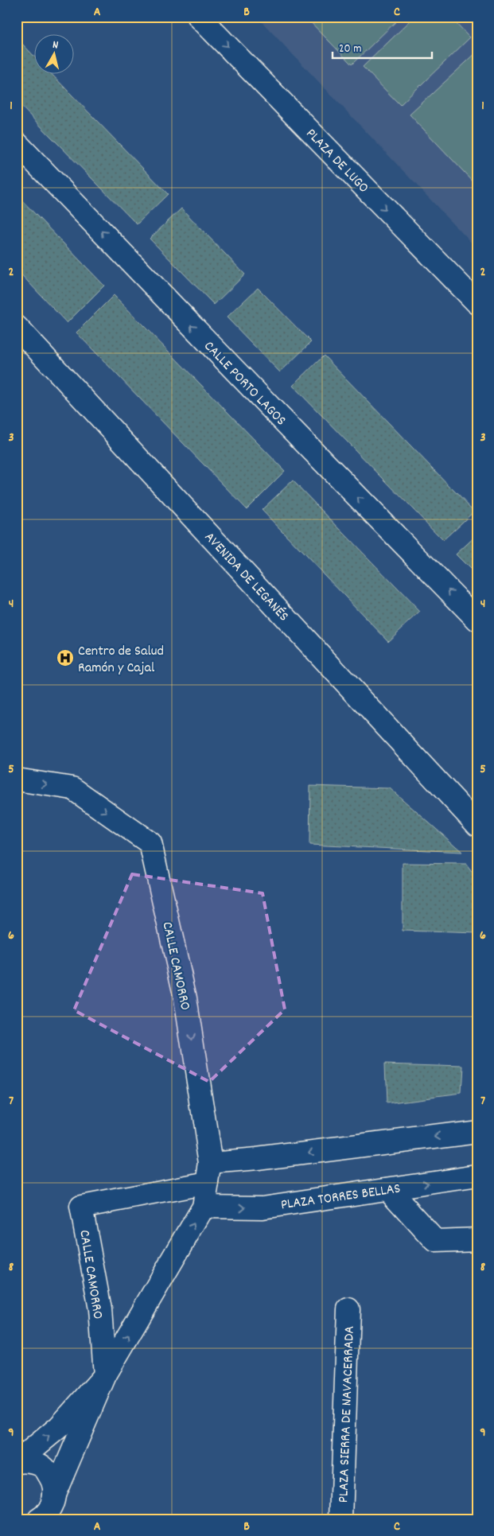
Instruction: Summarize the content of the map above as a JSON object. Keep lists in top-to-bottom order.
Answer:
{
  "streets": {
    "street": [
      "PLAZA DE LUGO",
      "CALLE PORTO LAGOS",
      "AVENIDA DE LEGANÉS",
      "CALLE CAMORRO",
      "PLAZA TORRES BELLAS",
      "PLAZA SIERRA DE NAVACERRADA"
    ]
  },
  "crossings": [
    ["CALLE CAMORRO", "PLAZA TORRES BELLAS"]
  ],
  "one_way": ["PLAZA DE LUGO", "CALLE PORTO LAGOS"],
  "places": {
    "hospital": ["Centro de Salud Ramón y Cajal"]
  },
  "scale_bar": "20 m",
  "north": "top",
  "grid": {
    "columns": ["A", "B", "C"],
    "rows": [
      "1",
      "2",
      "3",
      "4",
      "5",
      "6",
      "7",
      "8",
      "9"
    ]
  }
}
